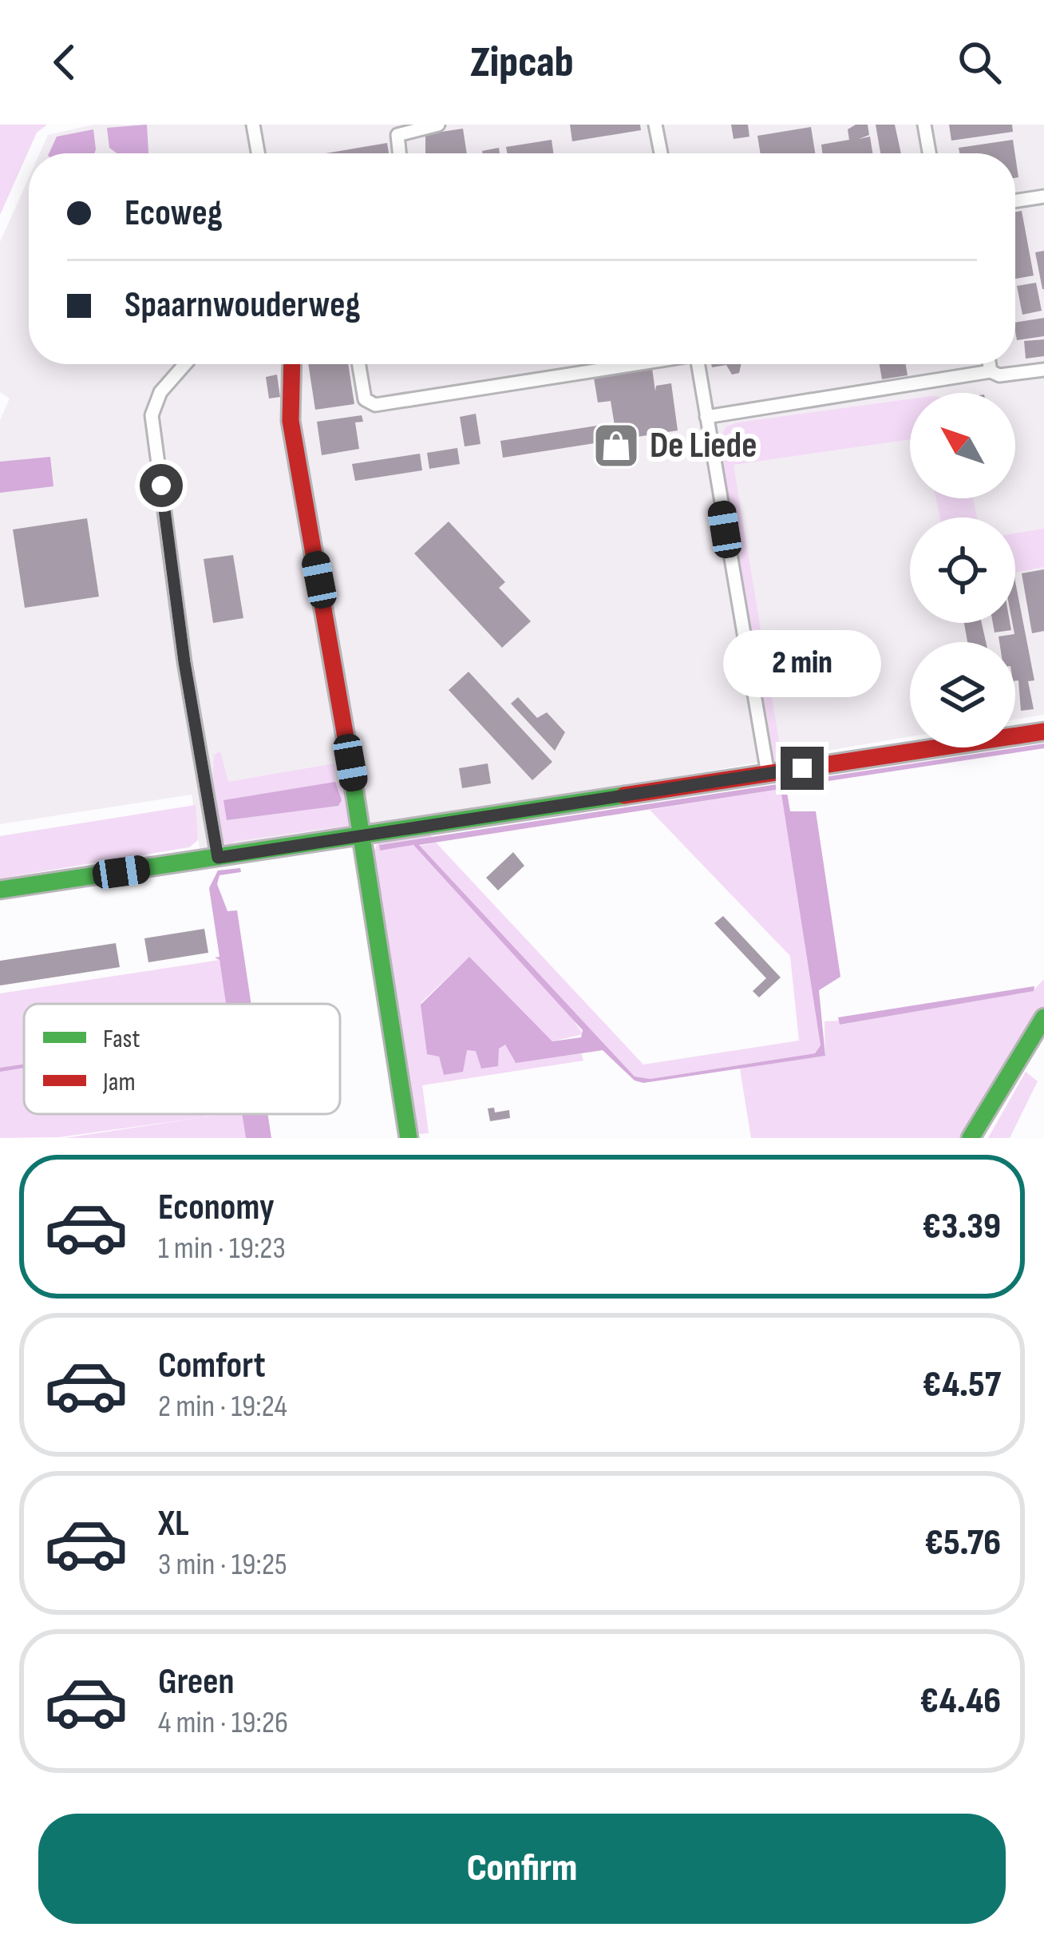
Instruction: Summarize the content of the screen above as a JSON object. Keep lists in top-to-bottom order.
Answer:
{
  "places": {
    "shop": ["De Liede"]
  },
  "legend": ["Fast", "Jam"],
  "north": "top left",
  "page": {
    "header": "Zipcab",
    "banner": ["Ecoweg", "Spaarnwouderweg"],
    "bubble": "2 min",
    "list": [
      {
        "name": "Economy",
        "note": "1 min · 19:23",
        "value": "€3.39"
      },
      {
        "name": "Comfort",
        "note": "2 min · 19:24",
        "value": "€4.57"
      },
      {
        "name": "XL",
        "note": "3 min · 19:25",
        "value": "€5.76"
      },
      {
        "name": "Green",
        "note": "4 min · 19:26",
        "value": "€4.46"
      }
    ],
    "buttons": "Confirm"
  }
}
